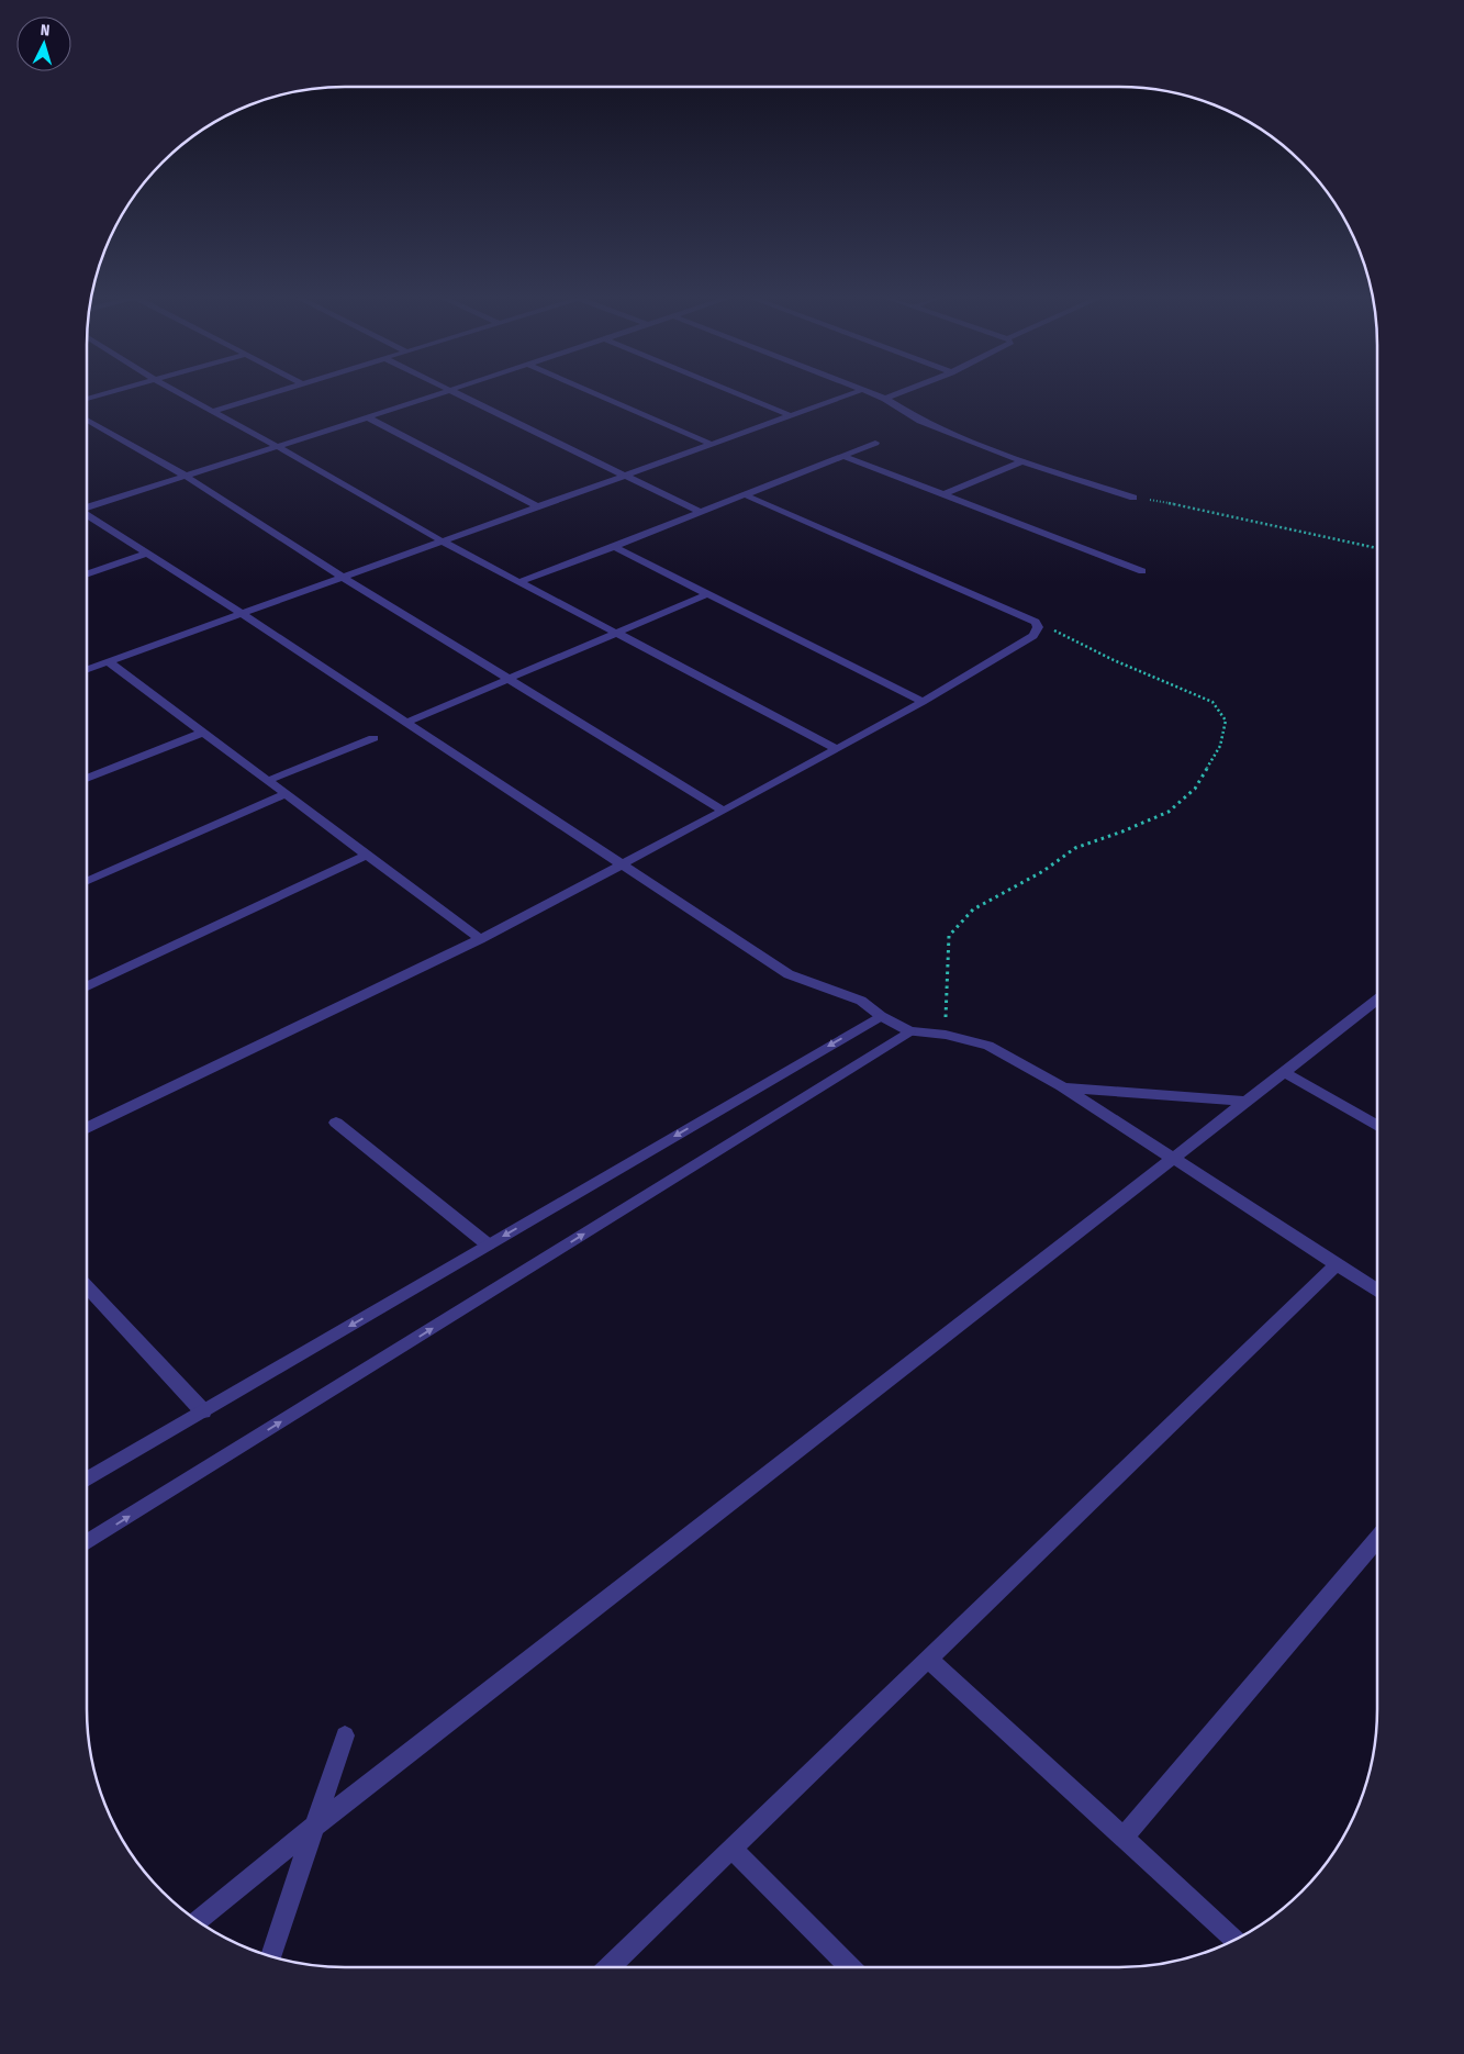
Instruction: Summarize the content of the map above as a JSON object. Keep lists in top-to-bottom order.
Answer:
{
  "north": "top"
}
